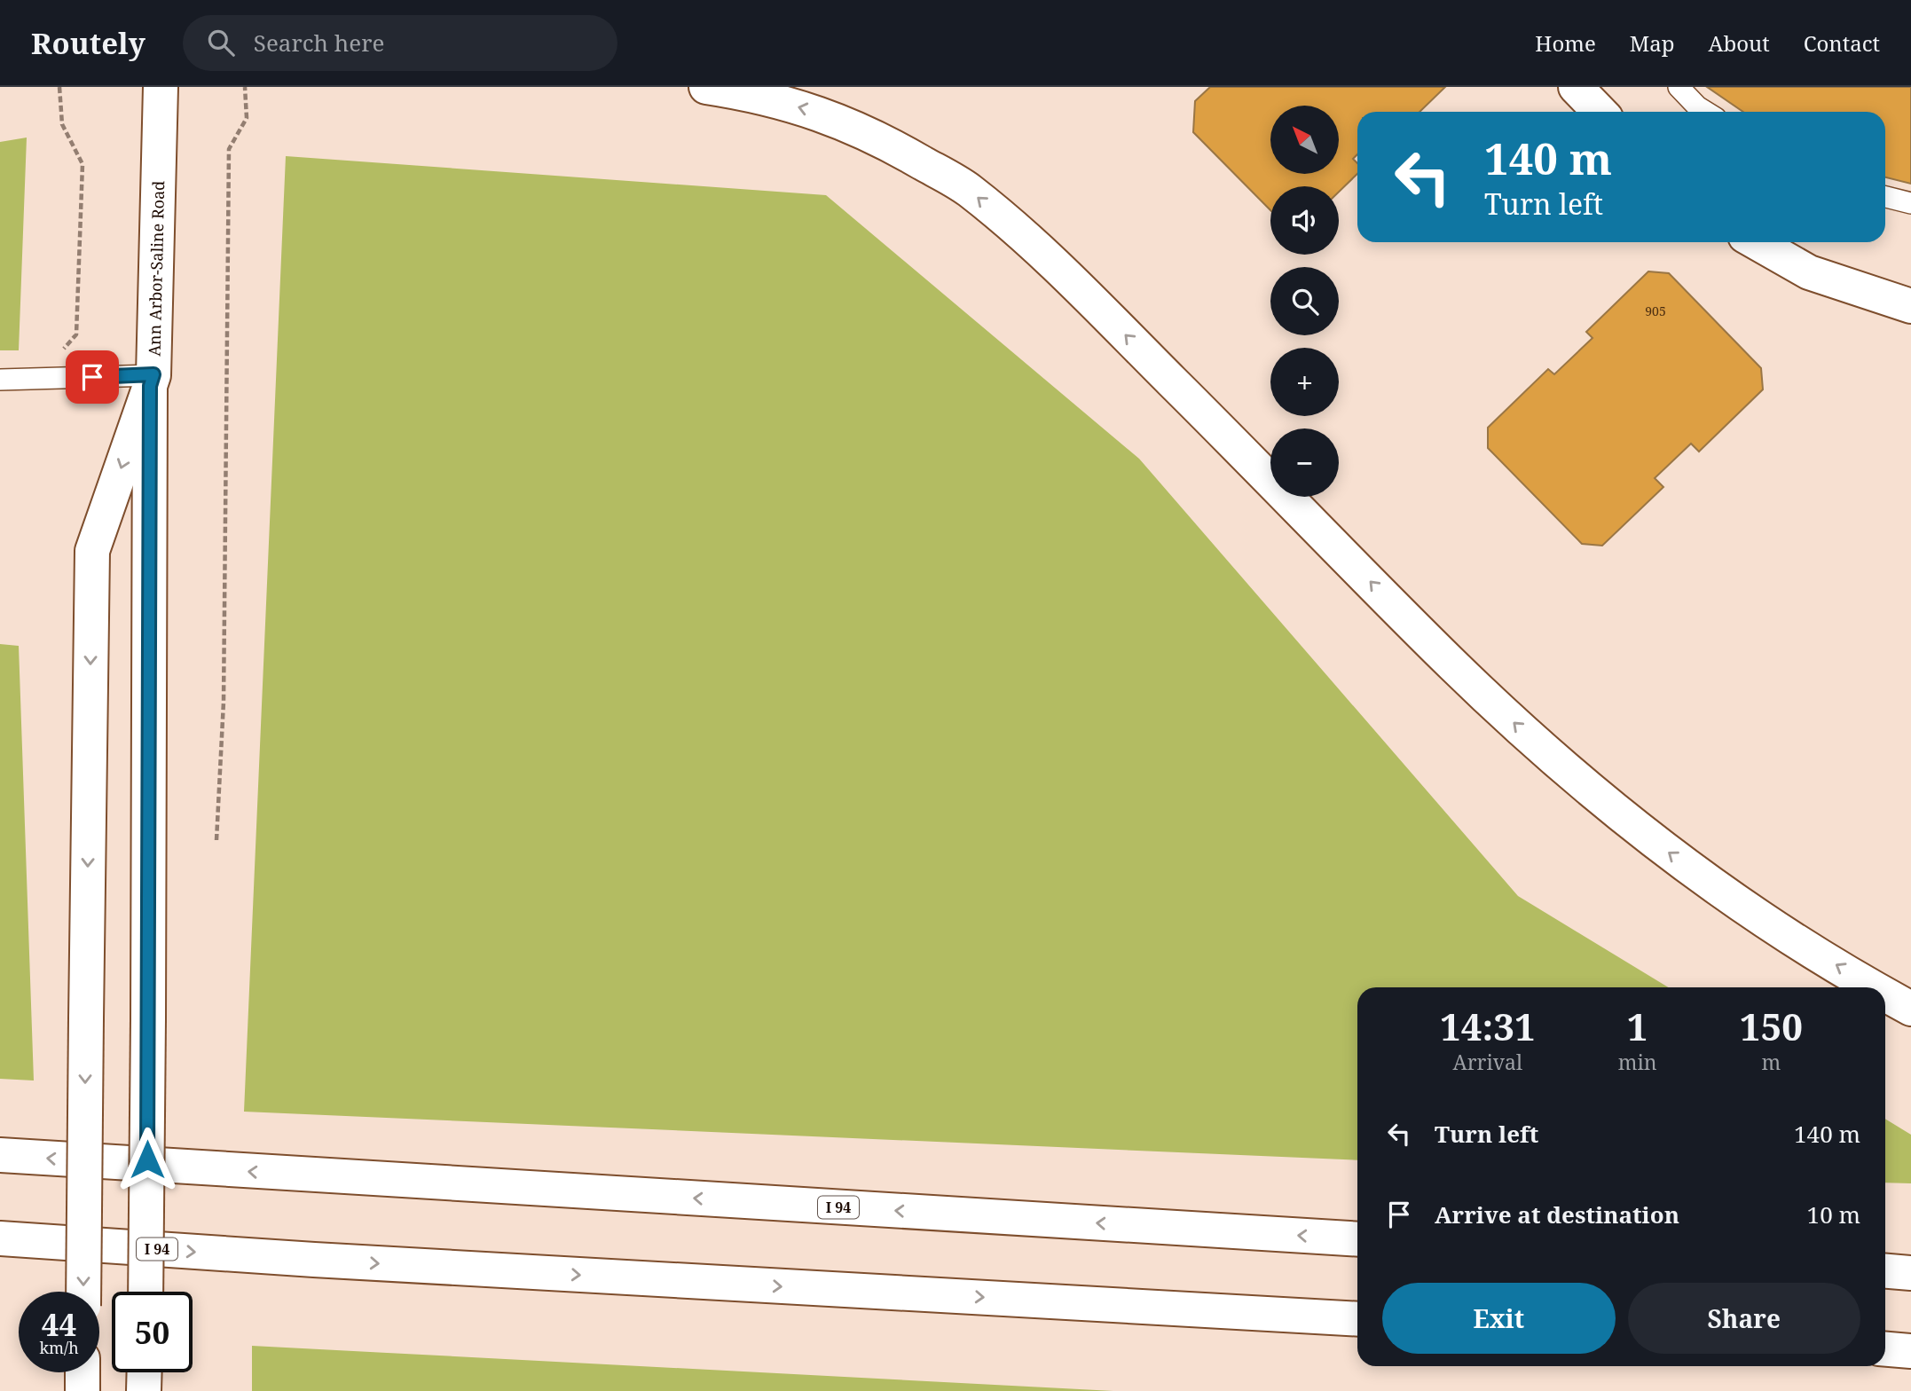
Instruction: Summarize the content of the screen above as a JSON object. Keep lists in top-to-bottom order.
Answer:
{
  "streets": {
    "main road": ["Ann Arbor-Saline Road", "I 94"]
  },
  "house_numbers": ["905"],
  "north": "top left",
  "page": {
    "header": "Routely",
    "search": "Search here",
    "nav": [
      "Home",
      "Map",
      "About",
      "Contact"
    ],
    "map_buttons": ["+", "−"],
    "turn": ["140 m", "Turn left"],
    "eta": [
      "14:31",
      "Arrival",
      "1",
      "min",
      "150",
      "m"
    ],
    "list": [
      {
        "name": "Turn left",
        "value": "140 m"
      },
      {
        "name": "Arrive at destination",
        "value": "10 m"
      }
    ],
    "buttons": ["Exit", "Share"],
    "speed": "44 km/h",
    "limit": "50"
  }
}
